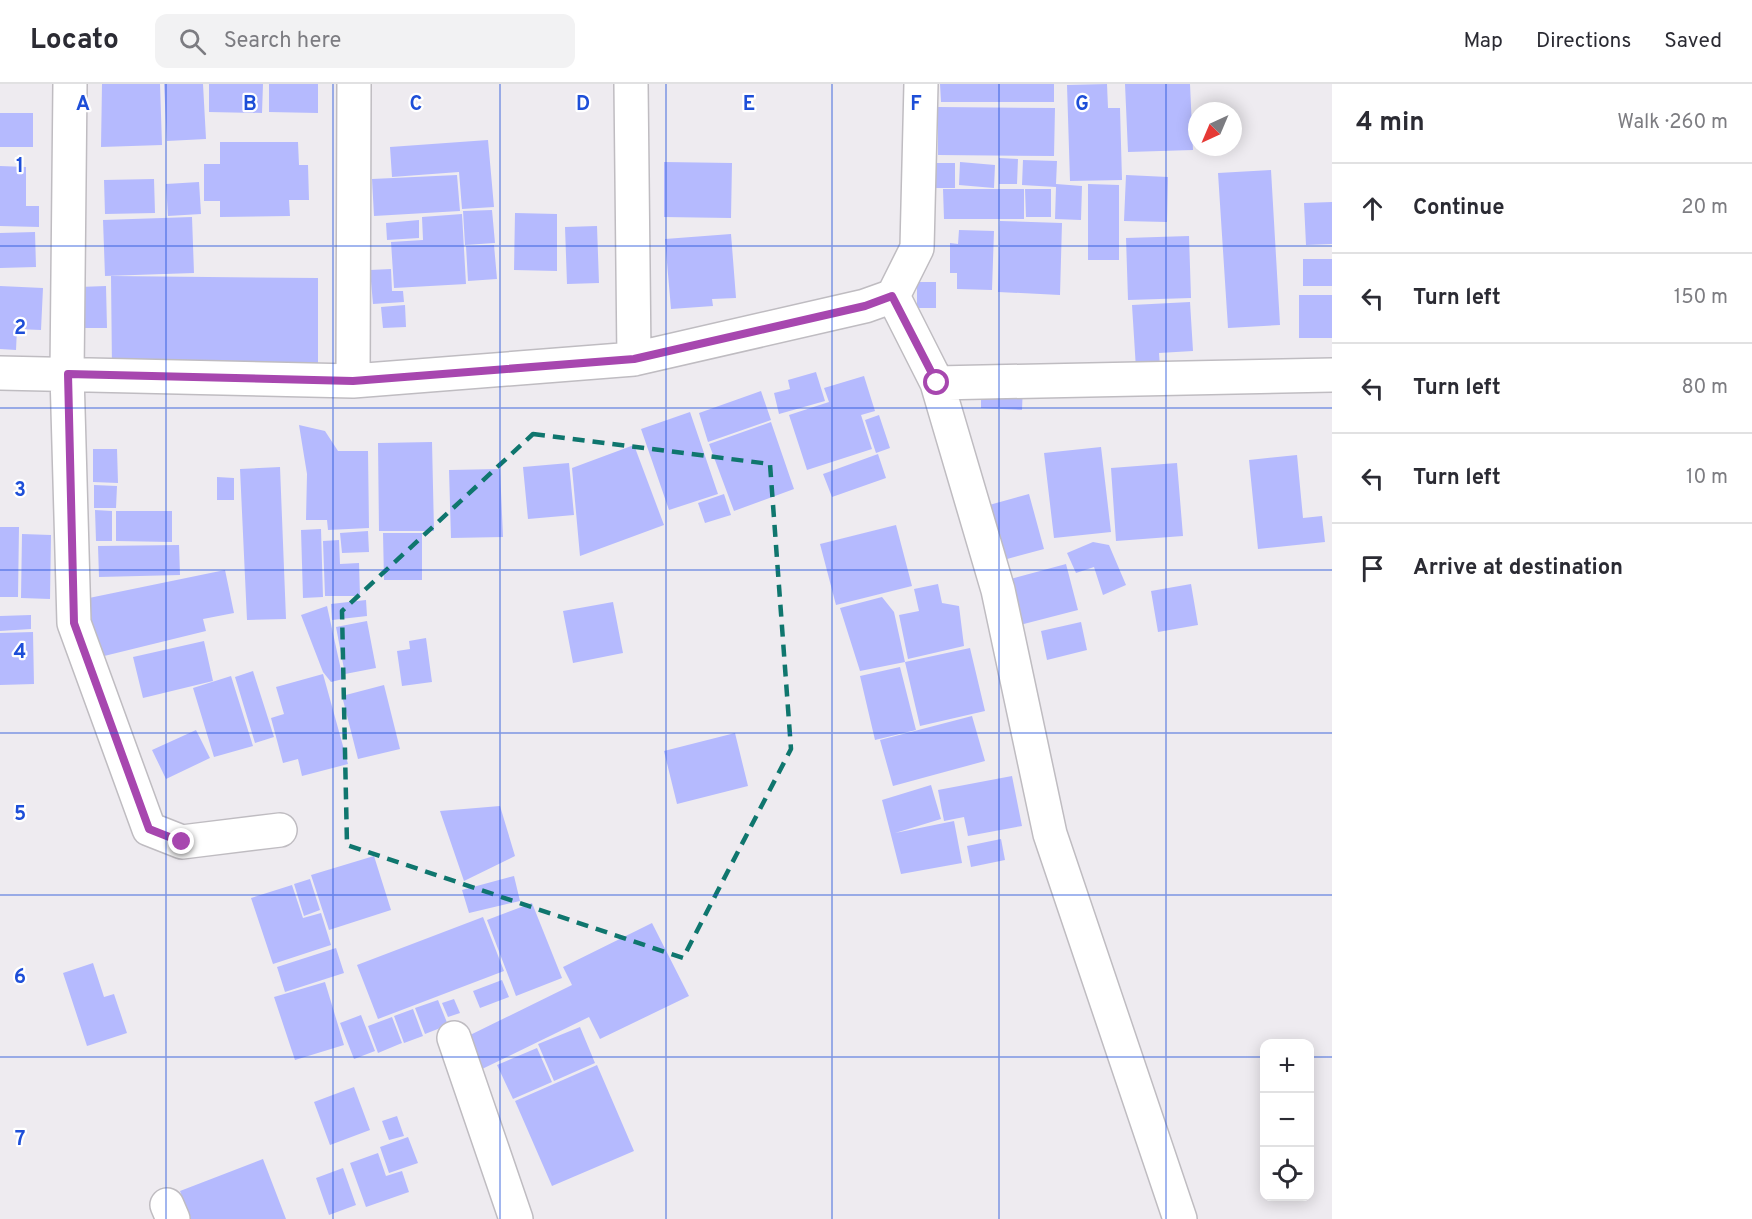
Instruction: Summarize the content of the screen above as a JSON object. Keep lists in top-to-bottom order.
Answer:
{
  "north": "bottom left",
  "page": {
    "header": "Locato",
    "search": "Search here",
    "nav": ["Map", "Directions", "Saved"],
    "heading": ["4 min", "Walk · 260 m"],
    "list": [
      ["Continue", "20 m"],
      ["Turn left", "150 m"],
      ["Turn left", "80 m"],
      ["Turn left", "10 m"],
      "Arrive at destination"
    ],
    "map_buttons": ["+", "−"]
  },
  "grid": {
    "columns": [
      "A",
      "B",
      "C",
      "D",
      "E",
      "F",
      "G"
    ],
    "rows": [
      "1",
      "2",
      "3",
      "4",
      "5",
      "6",
      "7"
    ]
  }
}
